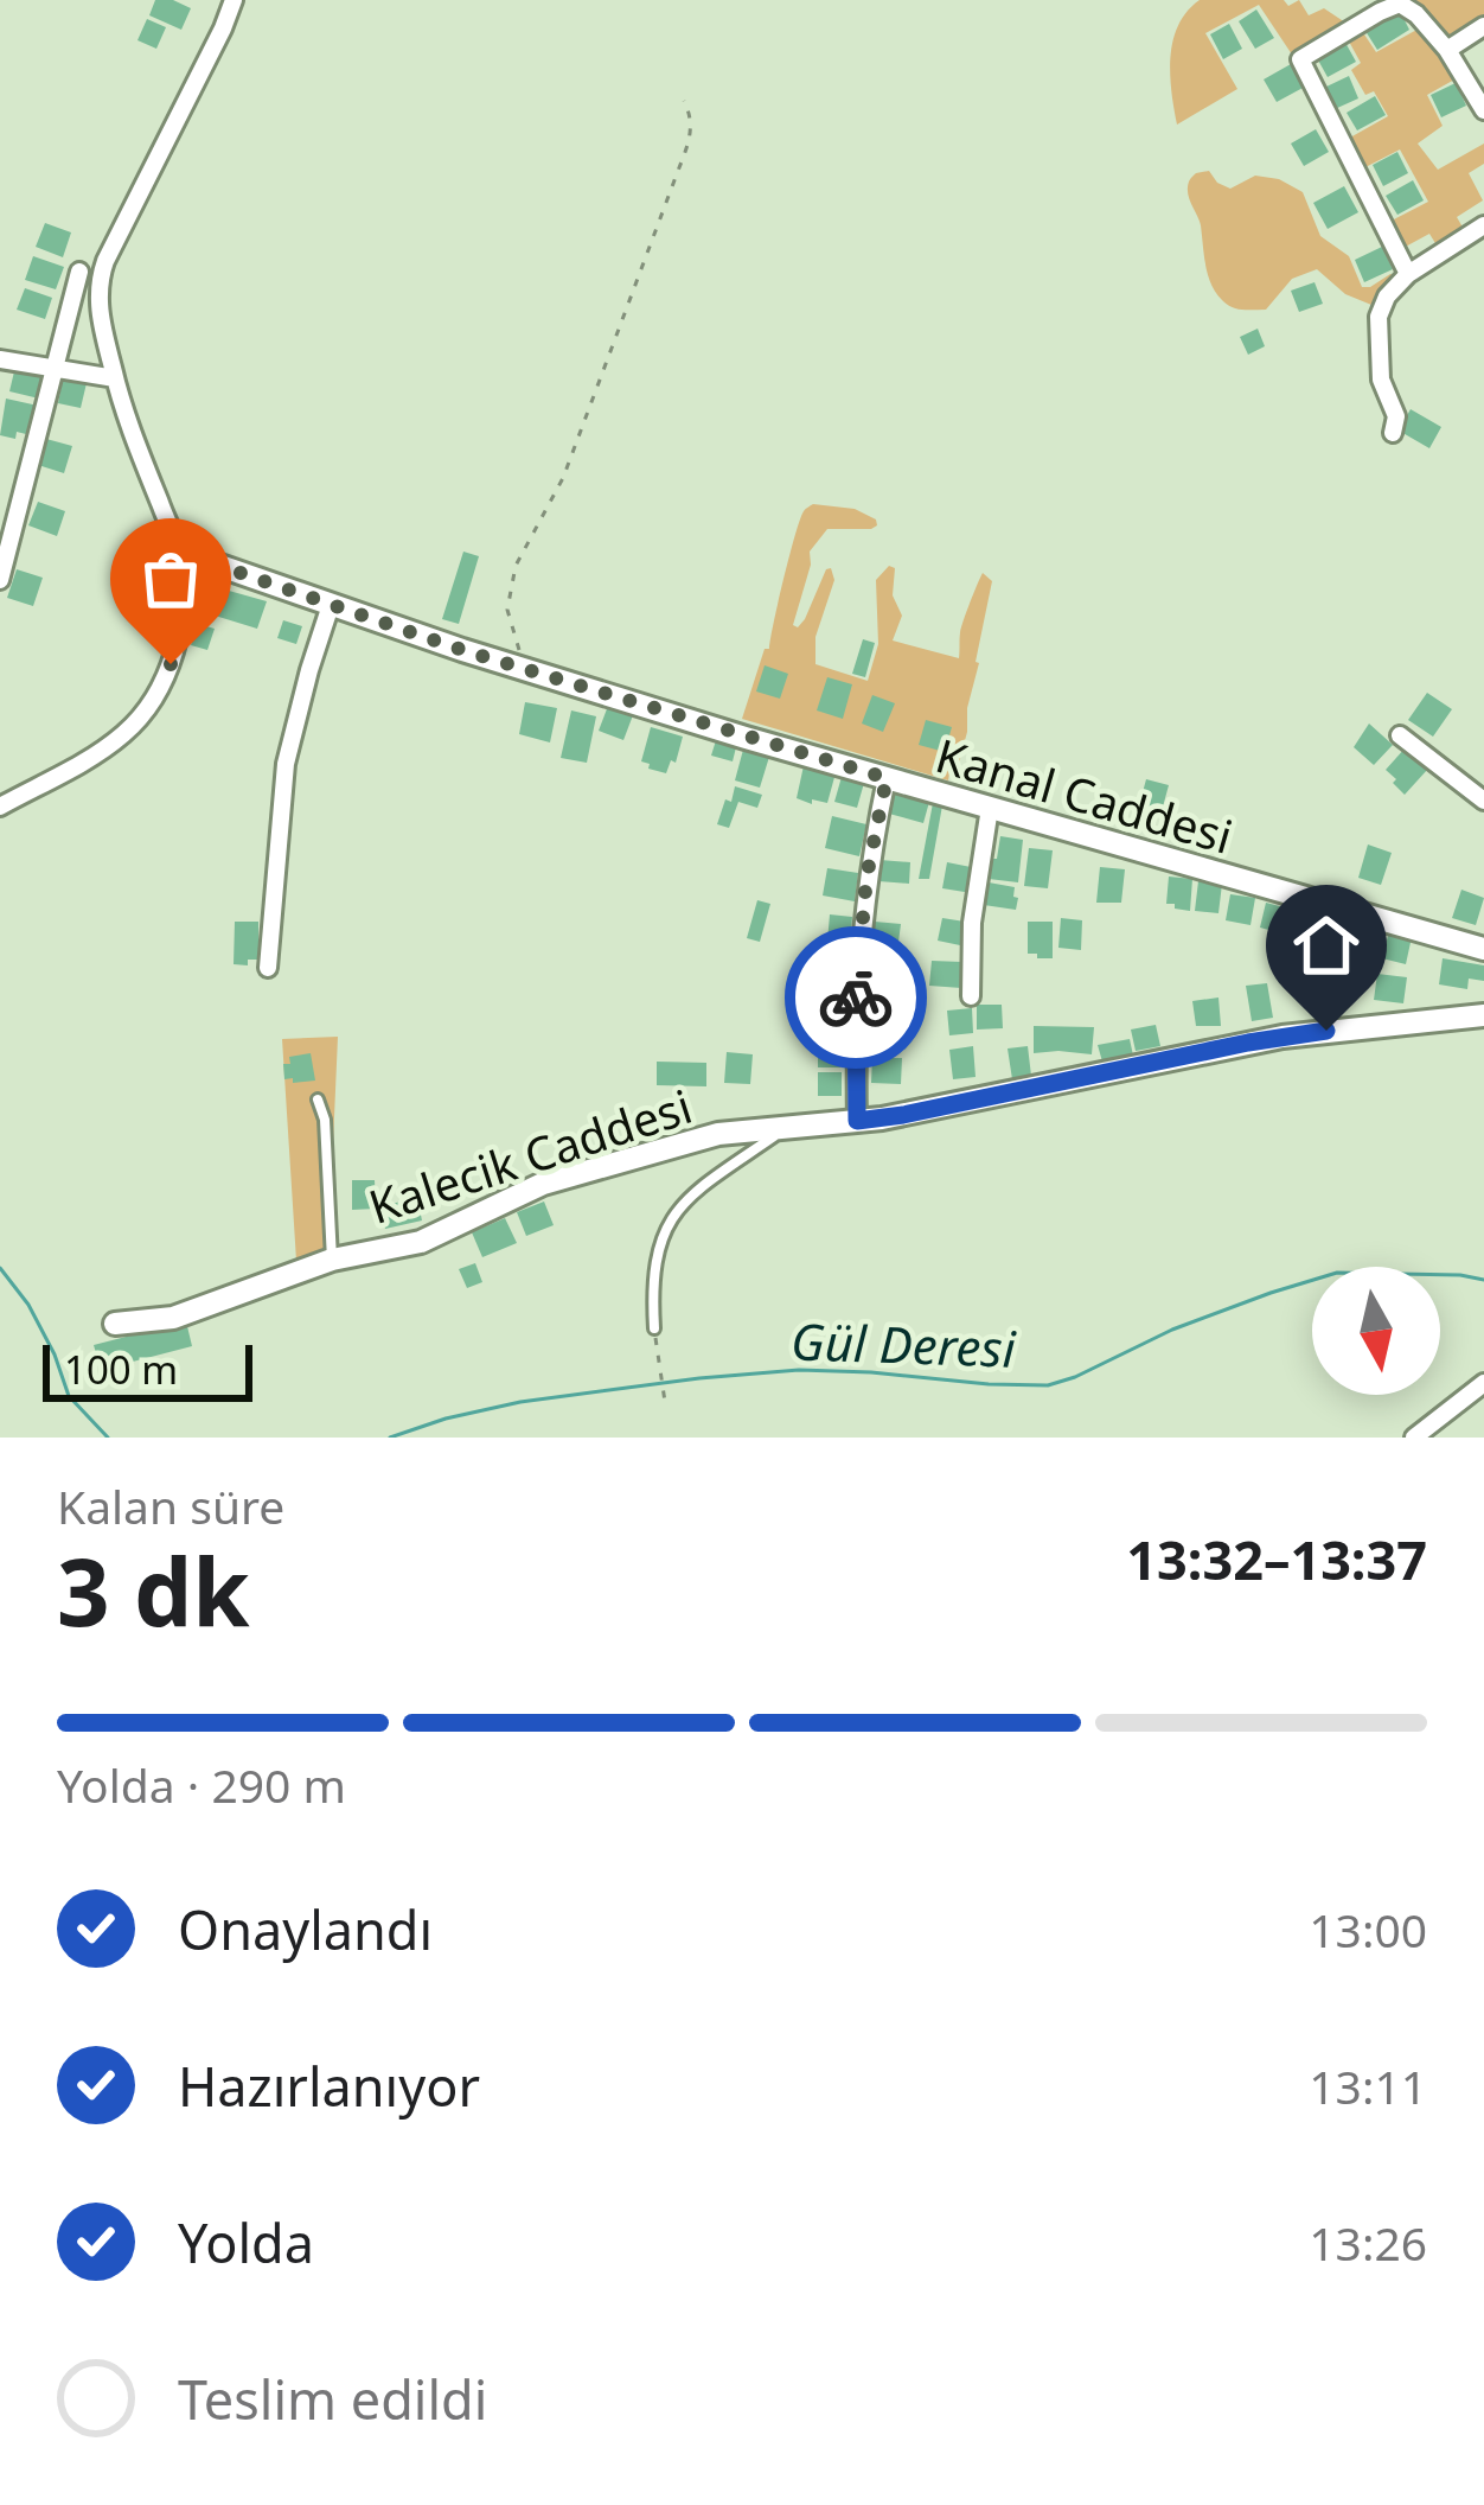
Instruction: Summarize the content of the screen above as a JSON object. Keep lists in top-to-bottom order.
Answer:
{
  "streets": {
    "street": ["Kanal Caddesi", "Kalecik Caddesi"]
  },
  "water": ["Gül Deresi"],
  "scale_bar": "100 m",
  "north": "bottom",
  "page": {
    "scale": "100 m",
    "heading": ["3 dk", "Kalan süre", "13:32–13:37"],
    "bar": "Yolda · 290 m",
    "list": [
      ["Onaylandı", "13:00"],
      ["Hazırlanıyor", "13:11"],
      ["Yolda", "13:26"],
      "Teslim edildi"
    ]
  }
}
